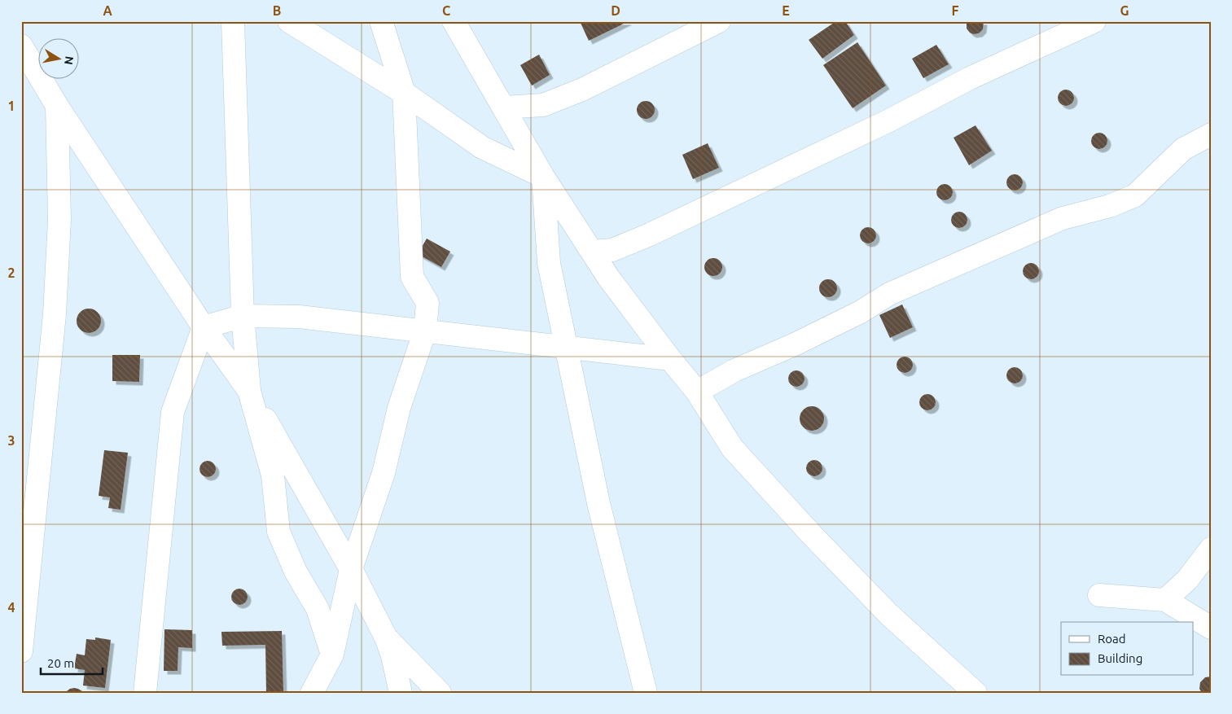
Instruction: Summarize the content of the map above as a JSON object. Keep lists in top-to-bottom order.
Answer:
{
  "legend": ["Road", "Building"],
  "scale_bar": "20 m",
  "north": "right",
  "grid": {
    "columns": [
      "A",
      "B",
      "C",
      "D",
      "E",
      "F",
      "G"
    ],
    "rows": [
      "1",
      "2",
      "3",
      "4"
    ]
  }
}
